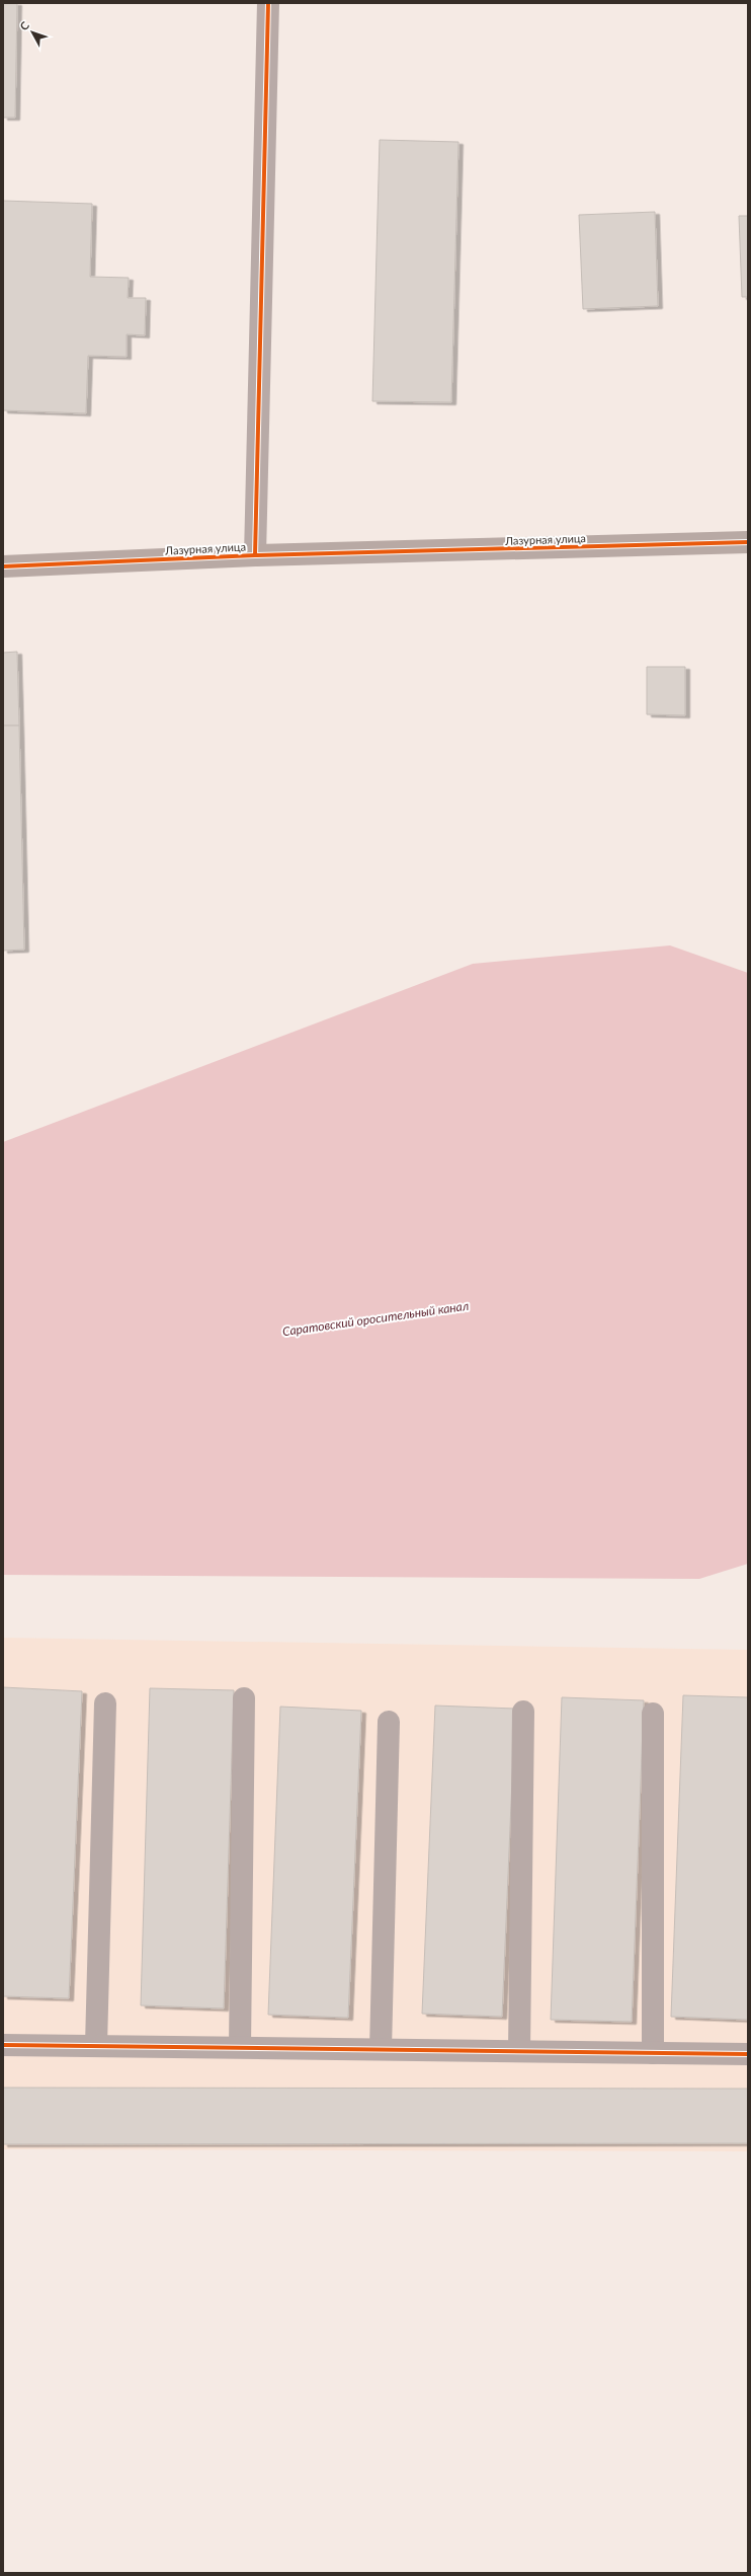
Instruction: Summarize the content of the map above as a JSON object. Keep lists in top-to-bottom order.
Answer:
{
  "streets": {
    "street": ["Лазурная улица"]
  },
  "water": ["Саратовский оросительный канал"],
  "north": "top left"
}
